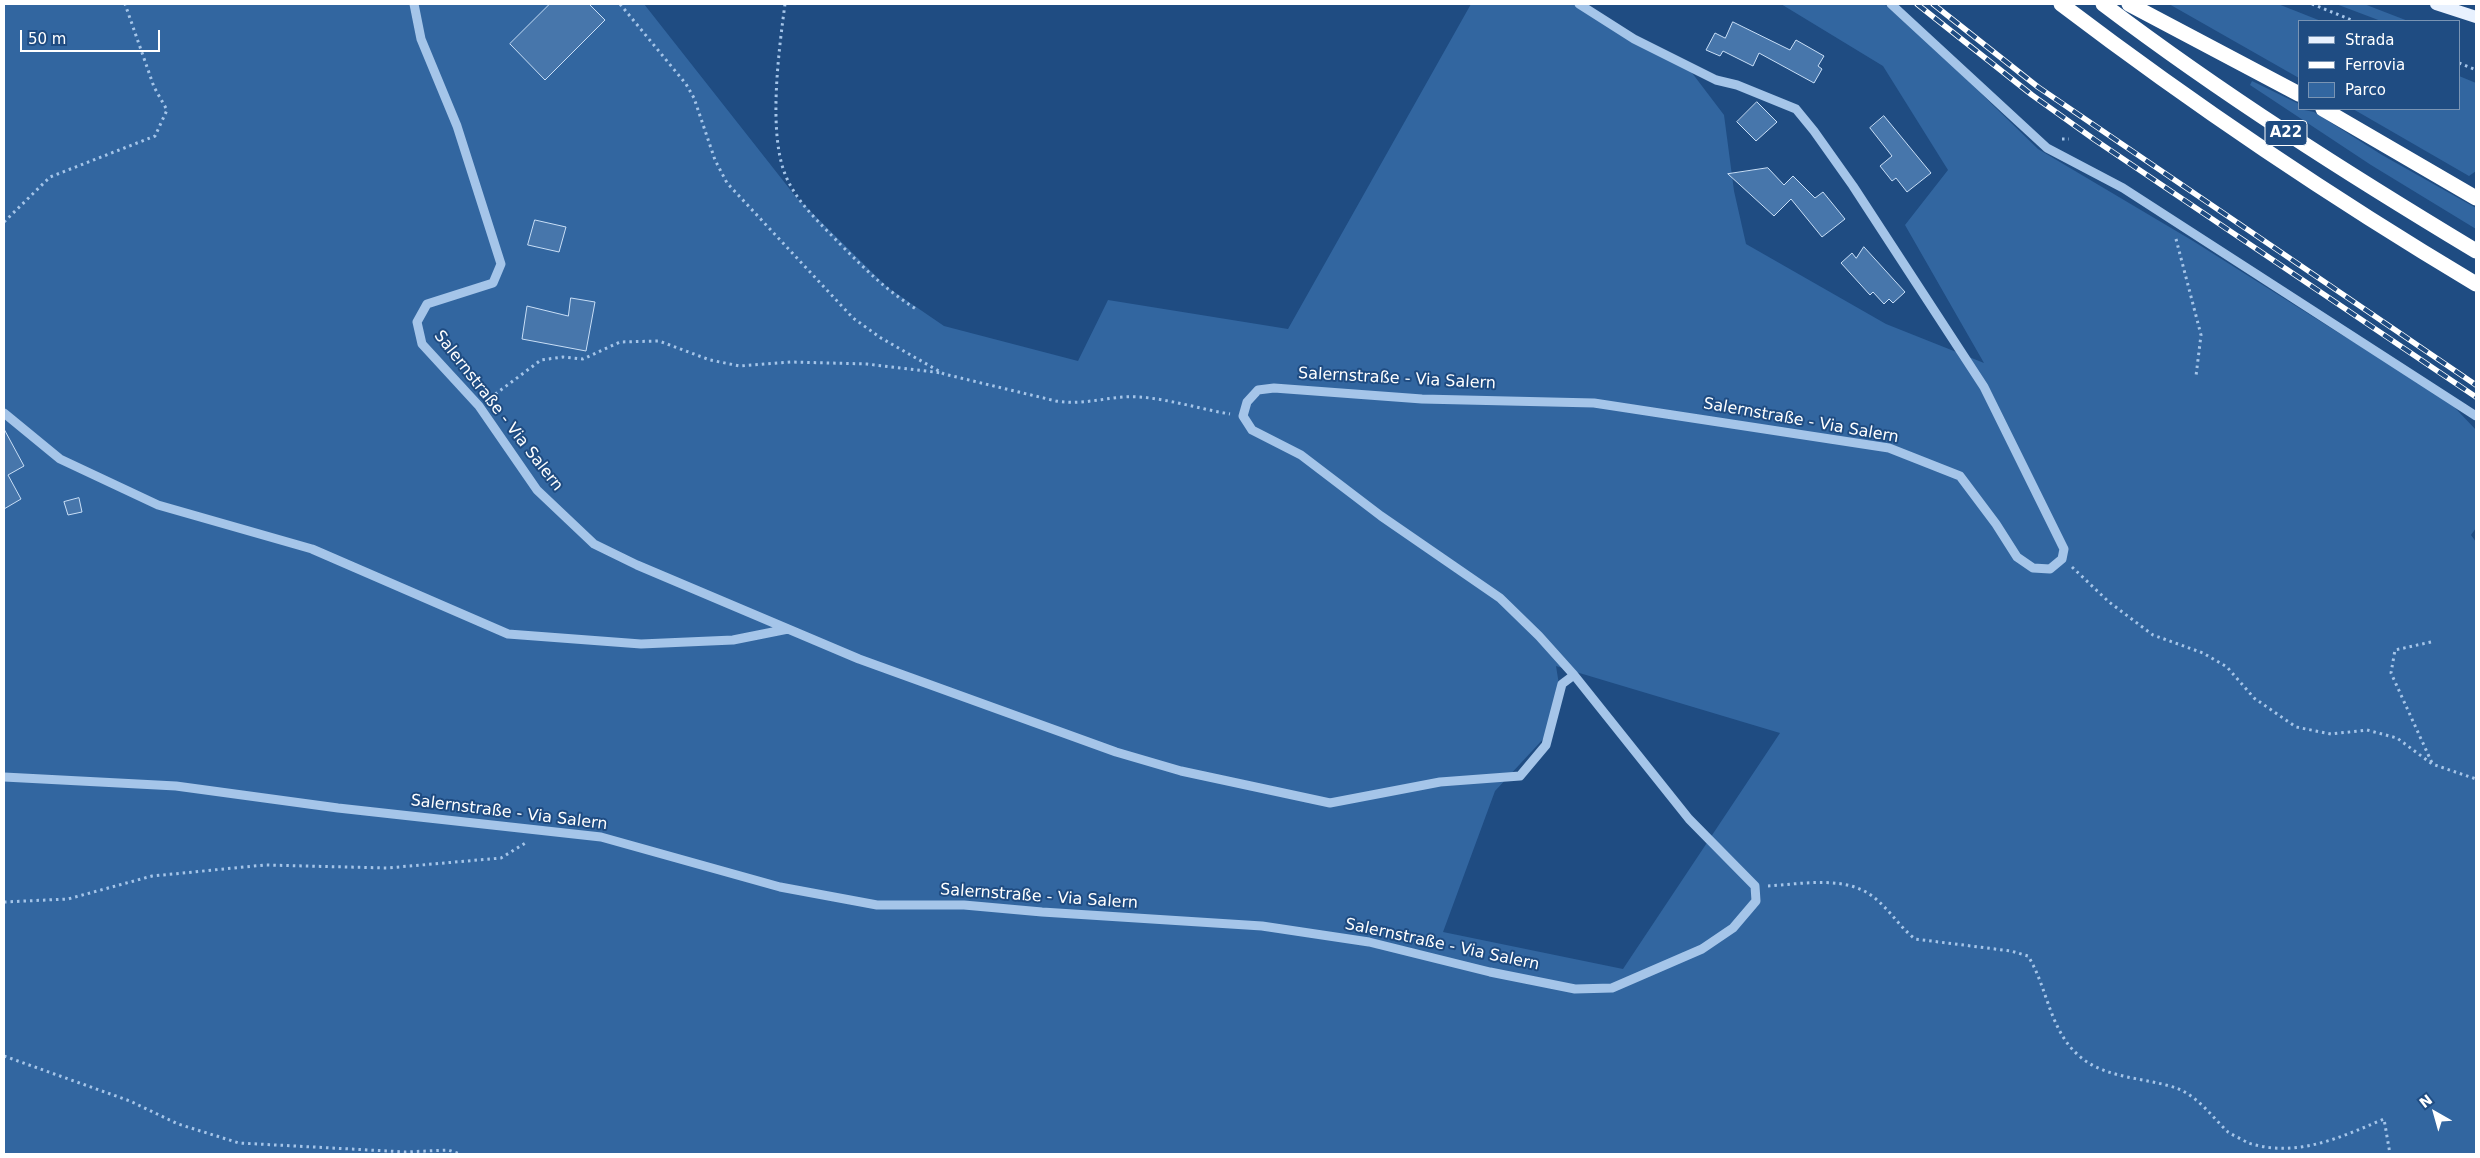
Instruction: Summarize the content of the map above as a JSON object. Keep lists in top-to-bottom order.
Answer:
{
  "streets": {
    "highway": ["A22"],
    "street": ["Salernstraße - Via Salern"]
  },
  "legend": ["Strada", "Ferrovia", "Parco"],
  "scale_bar": "50 m",
  "north": "top left"
}
